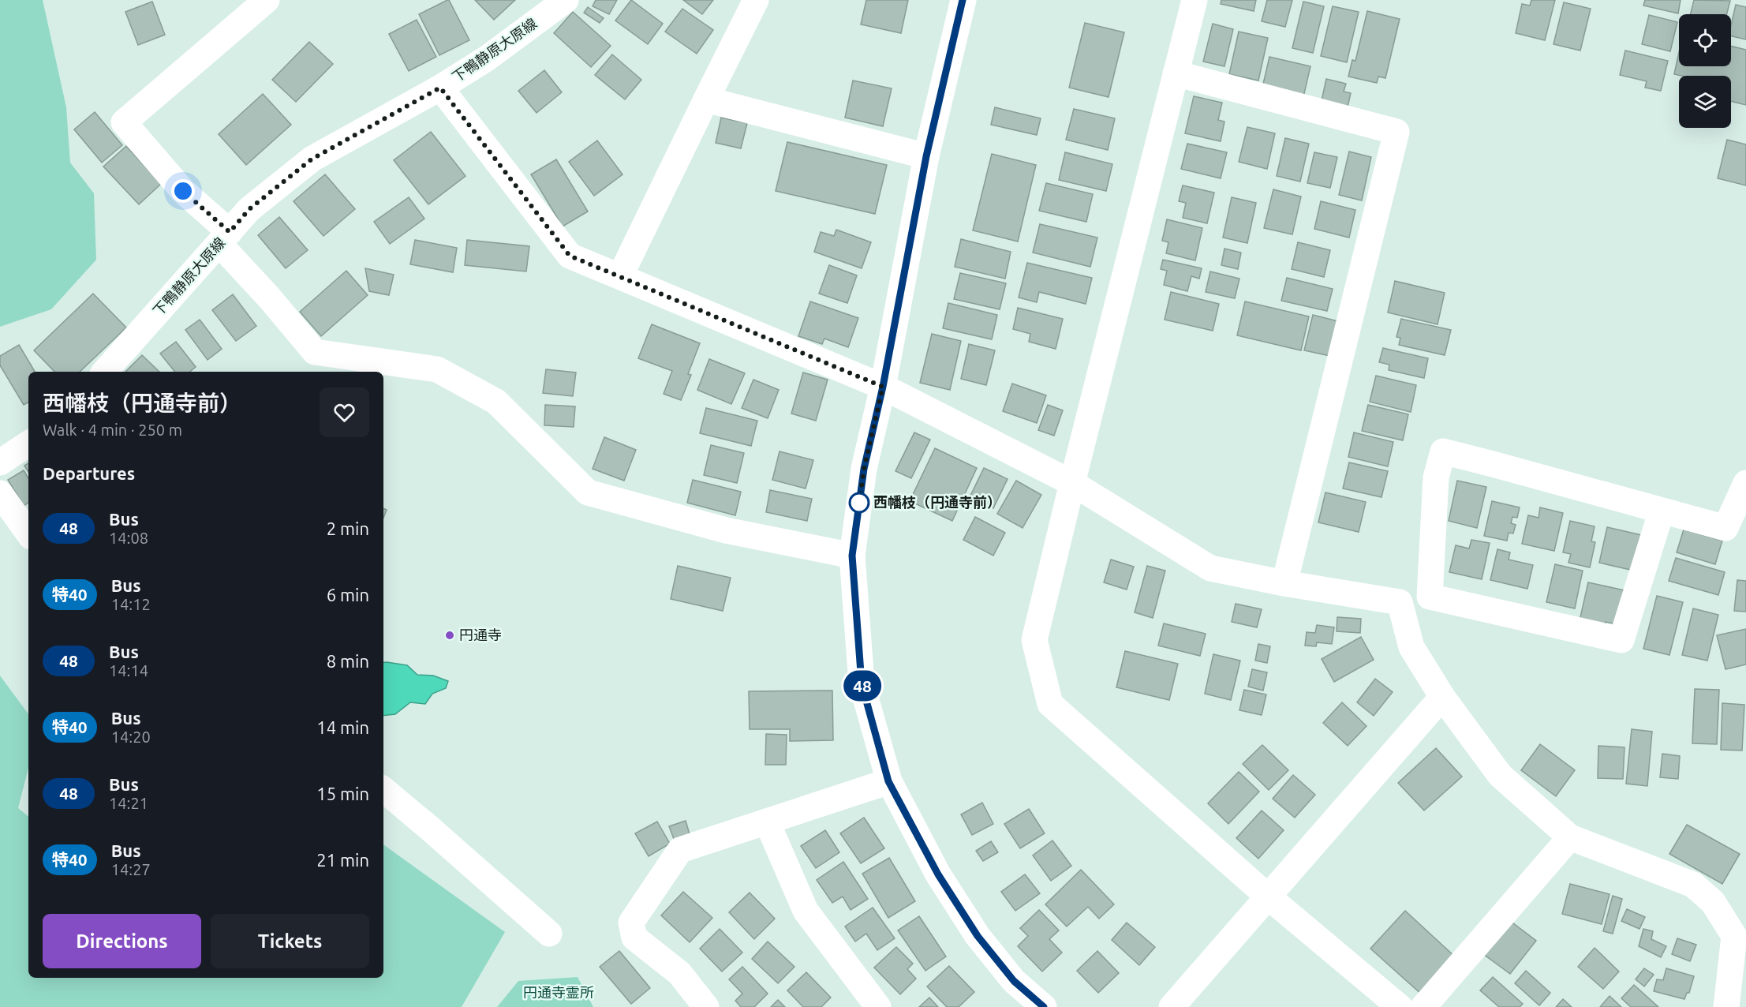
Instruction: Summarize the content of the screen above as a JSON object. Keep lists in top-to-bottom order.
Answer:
{
  "streets": {
    "street": ["下鴨静原大原線"]
  },
  "parks": ["円通寺霊所"],
  "places": ["西幡枝（円通寺前）", "円通寺"],
  "lines": ["bus line 48"],
  "page": {
    "on_map": "48",
    "heading": [
      ["西幡枝（円通寺前）", "Walk · 4 min · 250 m"],
      "Departures"
    ],
    "list": [
      {
        "mark": "48",
        "name": "Bus",
        "note": "14:08",
        "value": "2 min"
      },
      {
        "mark": "特40",
        "name": "Bus",
        "note": "14:12",
        "value": "6 min"
      },
      {
        "mark": "48",
        "name": "Bus",
        "note": "14:14",
        "value": "8 min"
      },
      {
        "mark": "特40",
        "name": "Bus",
        "note": "14:20",
        "value": "14 min"
      },
      {
        "mark": "48",
        "name": "Bus",
        "note": "14:21",
        "value": "15 min"
      },
      {
        "mark": "特40",
        "name": "Bus",
        "note": "14:27",
        "value": "21 min"
      }
    ],
    "buttons": ["Directions", "Tickets"]
  }
}
